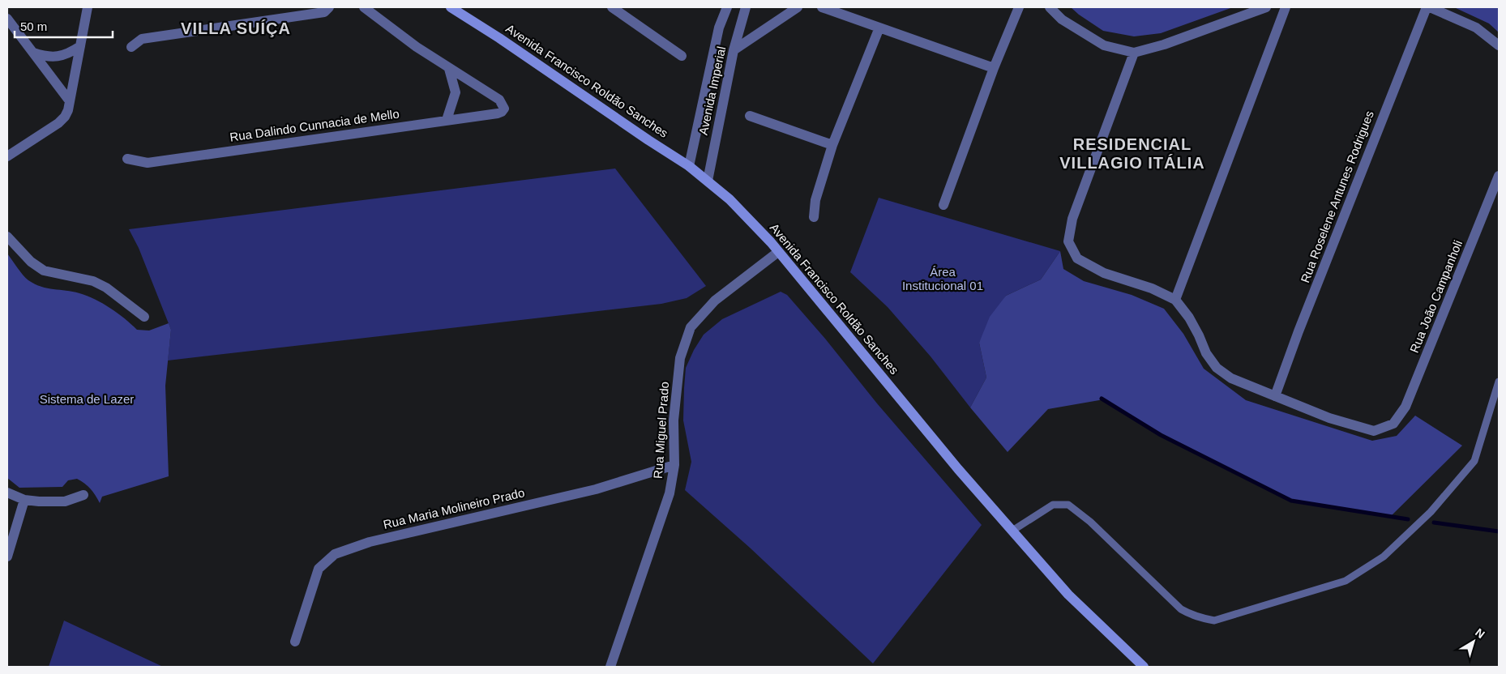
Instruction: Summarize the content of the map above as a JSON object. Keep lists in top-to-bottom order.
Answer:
{
  "streets": {
    "street": [
      "Avenida Francisco Roldão Sanches",
      "Avenida Imperial",
      "Rua Dalindo Cunnacia de Mello",
      "Rua Roselene Antunes Rodrigues",
      "Rua João Campanholi",
      "Rua Miguel Prado",
      "Rua Maria Molineiro Prado"
    ]
  },
  "crossings": [
    ["Avenida Francisco Roldão Sanches", "Avenida Imperial"],
    ["Avenida Francisco Roldão Sanches", "Rua Miguel Prado"],
    ["Rua Roselene Antunes Rodrigues", "Rua João Campanholi"],
    ["Rua Miguel Prado", "Rua Maria Molineiro Prado"]
  ],
  "districts": ["VILLA SUÍÇA", "RESIDENCIAL VILLAGIO ITÁLIA"],
  "parks": ["Área Institucional 01", "Sistema de Lazer"],
  "scale_bar": "50 m",
  "north": "top right"
}
